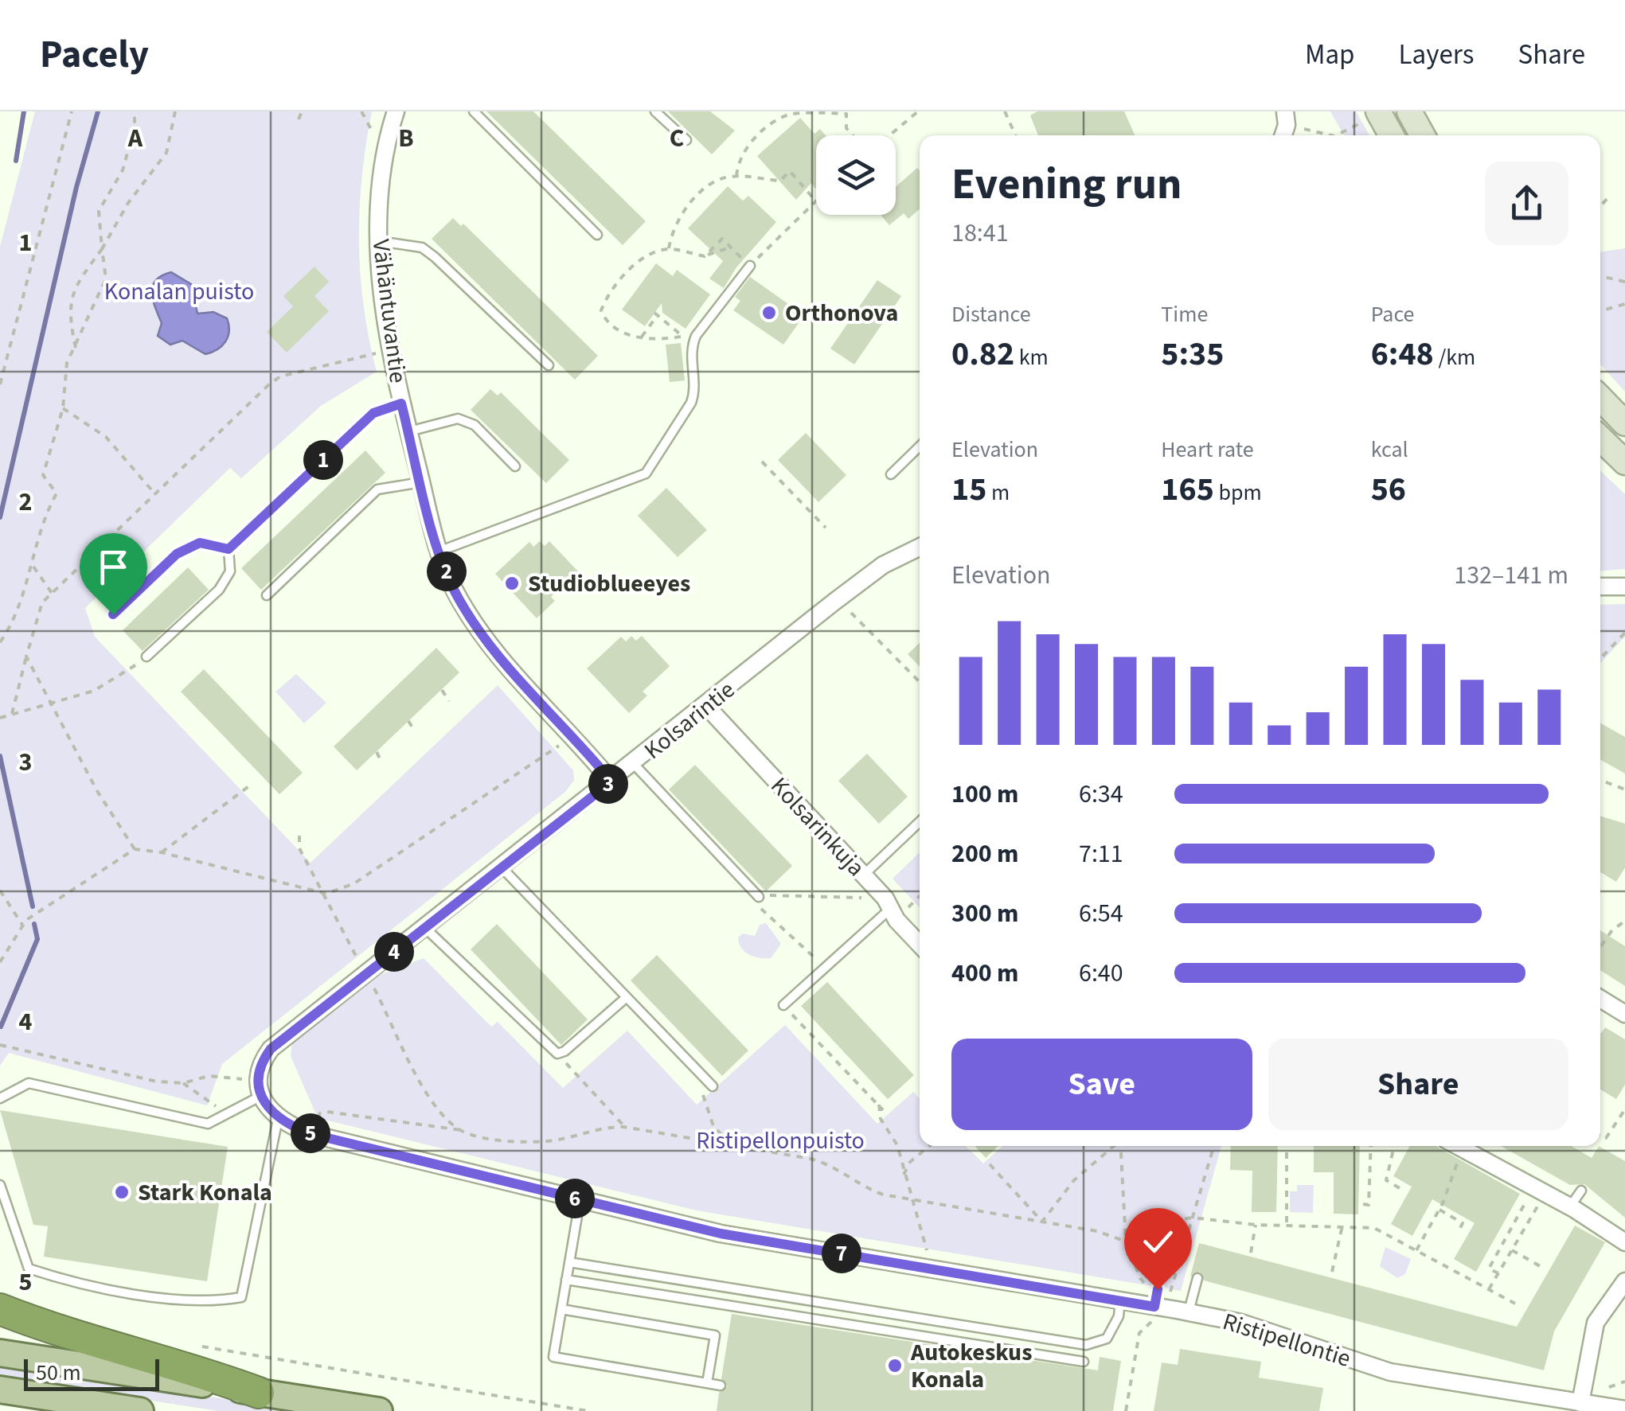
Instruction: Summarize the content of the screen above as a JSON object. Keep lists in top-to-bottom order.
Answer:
{
  "streets": {
    "street": [
      "Vähäntuvantie",
      "Kolsarintie",
      "Kolsarinkuja",
      "Ristipellontie"
    ]
  },
  "crossings": [
    ["Vähäntuvantie", "Kolsarintie"],
    ["Kolsarintie", "Kolsarinkuja"]
  ],
  "parks": ["Konalan puisto", "Ristipellonpuisto"],
  "places": [
    "Orthonova",
    "Studioblueeyes",
    "Stark Konala",
    "Autokeskus Konala"
  ],
  "scale_bar": "50 m",
  "page": {
    "header": "Pacely",
    "nav": ["Map", "Layers", "Share"],
    "heading": ["Evening run", "18:41"],
    "stats": [
      ["Distance", "0.82 km"],
      ["Time", "5:35"],
      ["Pace", "6:48 /km"],
      ["Elevation", "15 m"],
      ["Heart rate", "165 bpm"],
      ["kcal", "56"]
    ],
    "pins": [
      "1",
      "2",
      "3",
      "4",
      "5",
      "6",
      "7"
    ],
    "chart": ["Elevation", "132–141 m"],
    "list": [
      {
        "name": "100 m",
        "note": "6:34"
      },
      {
        "name": "200 m",
        "note": "7:11"
      },
      {
        "name": "300 m",
        "note": "6:54"
      },
      {
        "name": "400 m",
        "note": "6:40"
      }
    ],
    "buttons": ["Save", "Share"],
    "scale": "50 m"
  },
  "grid": {
    "columns": ["A", "B", "C"],
    "rows": [
      "1",
      "2",
      "3",
      "4",
      "5"
    ]
  }
}
